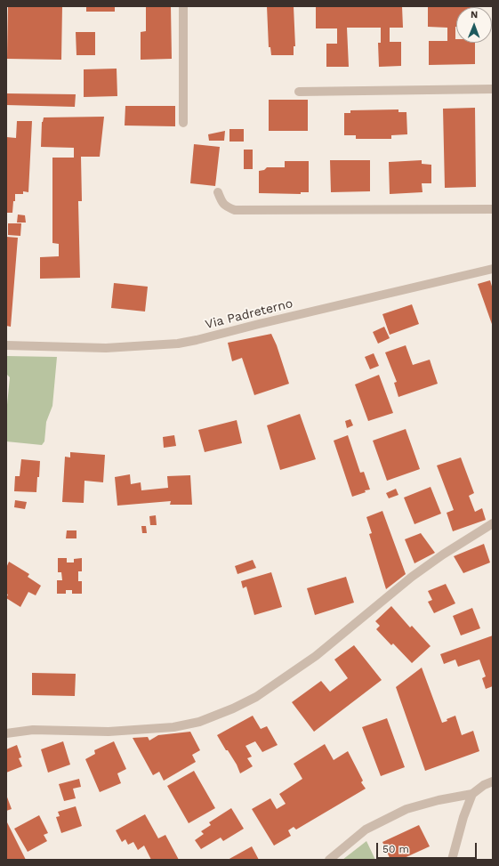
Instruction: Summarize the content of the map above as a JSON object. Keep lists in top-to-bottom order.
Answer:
{
  "streets": {
    "street": ["Via Padreterno"]
  },
  "scale_bar": "50 m",
  "north": "top"
}
